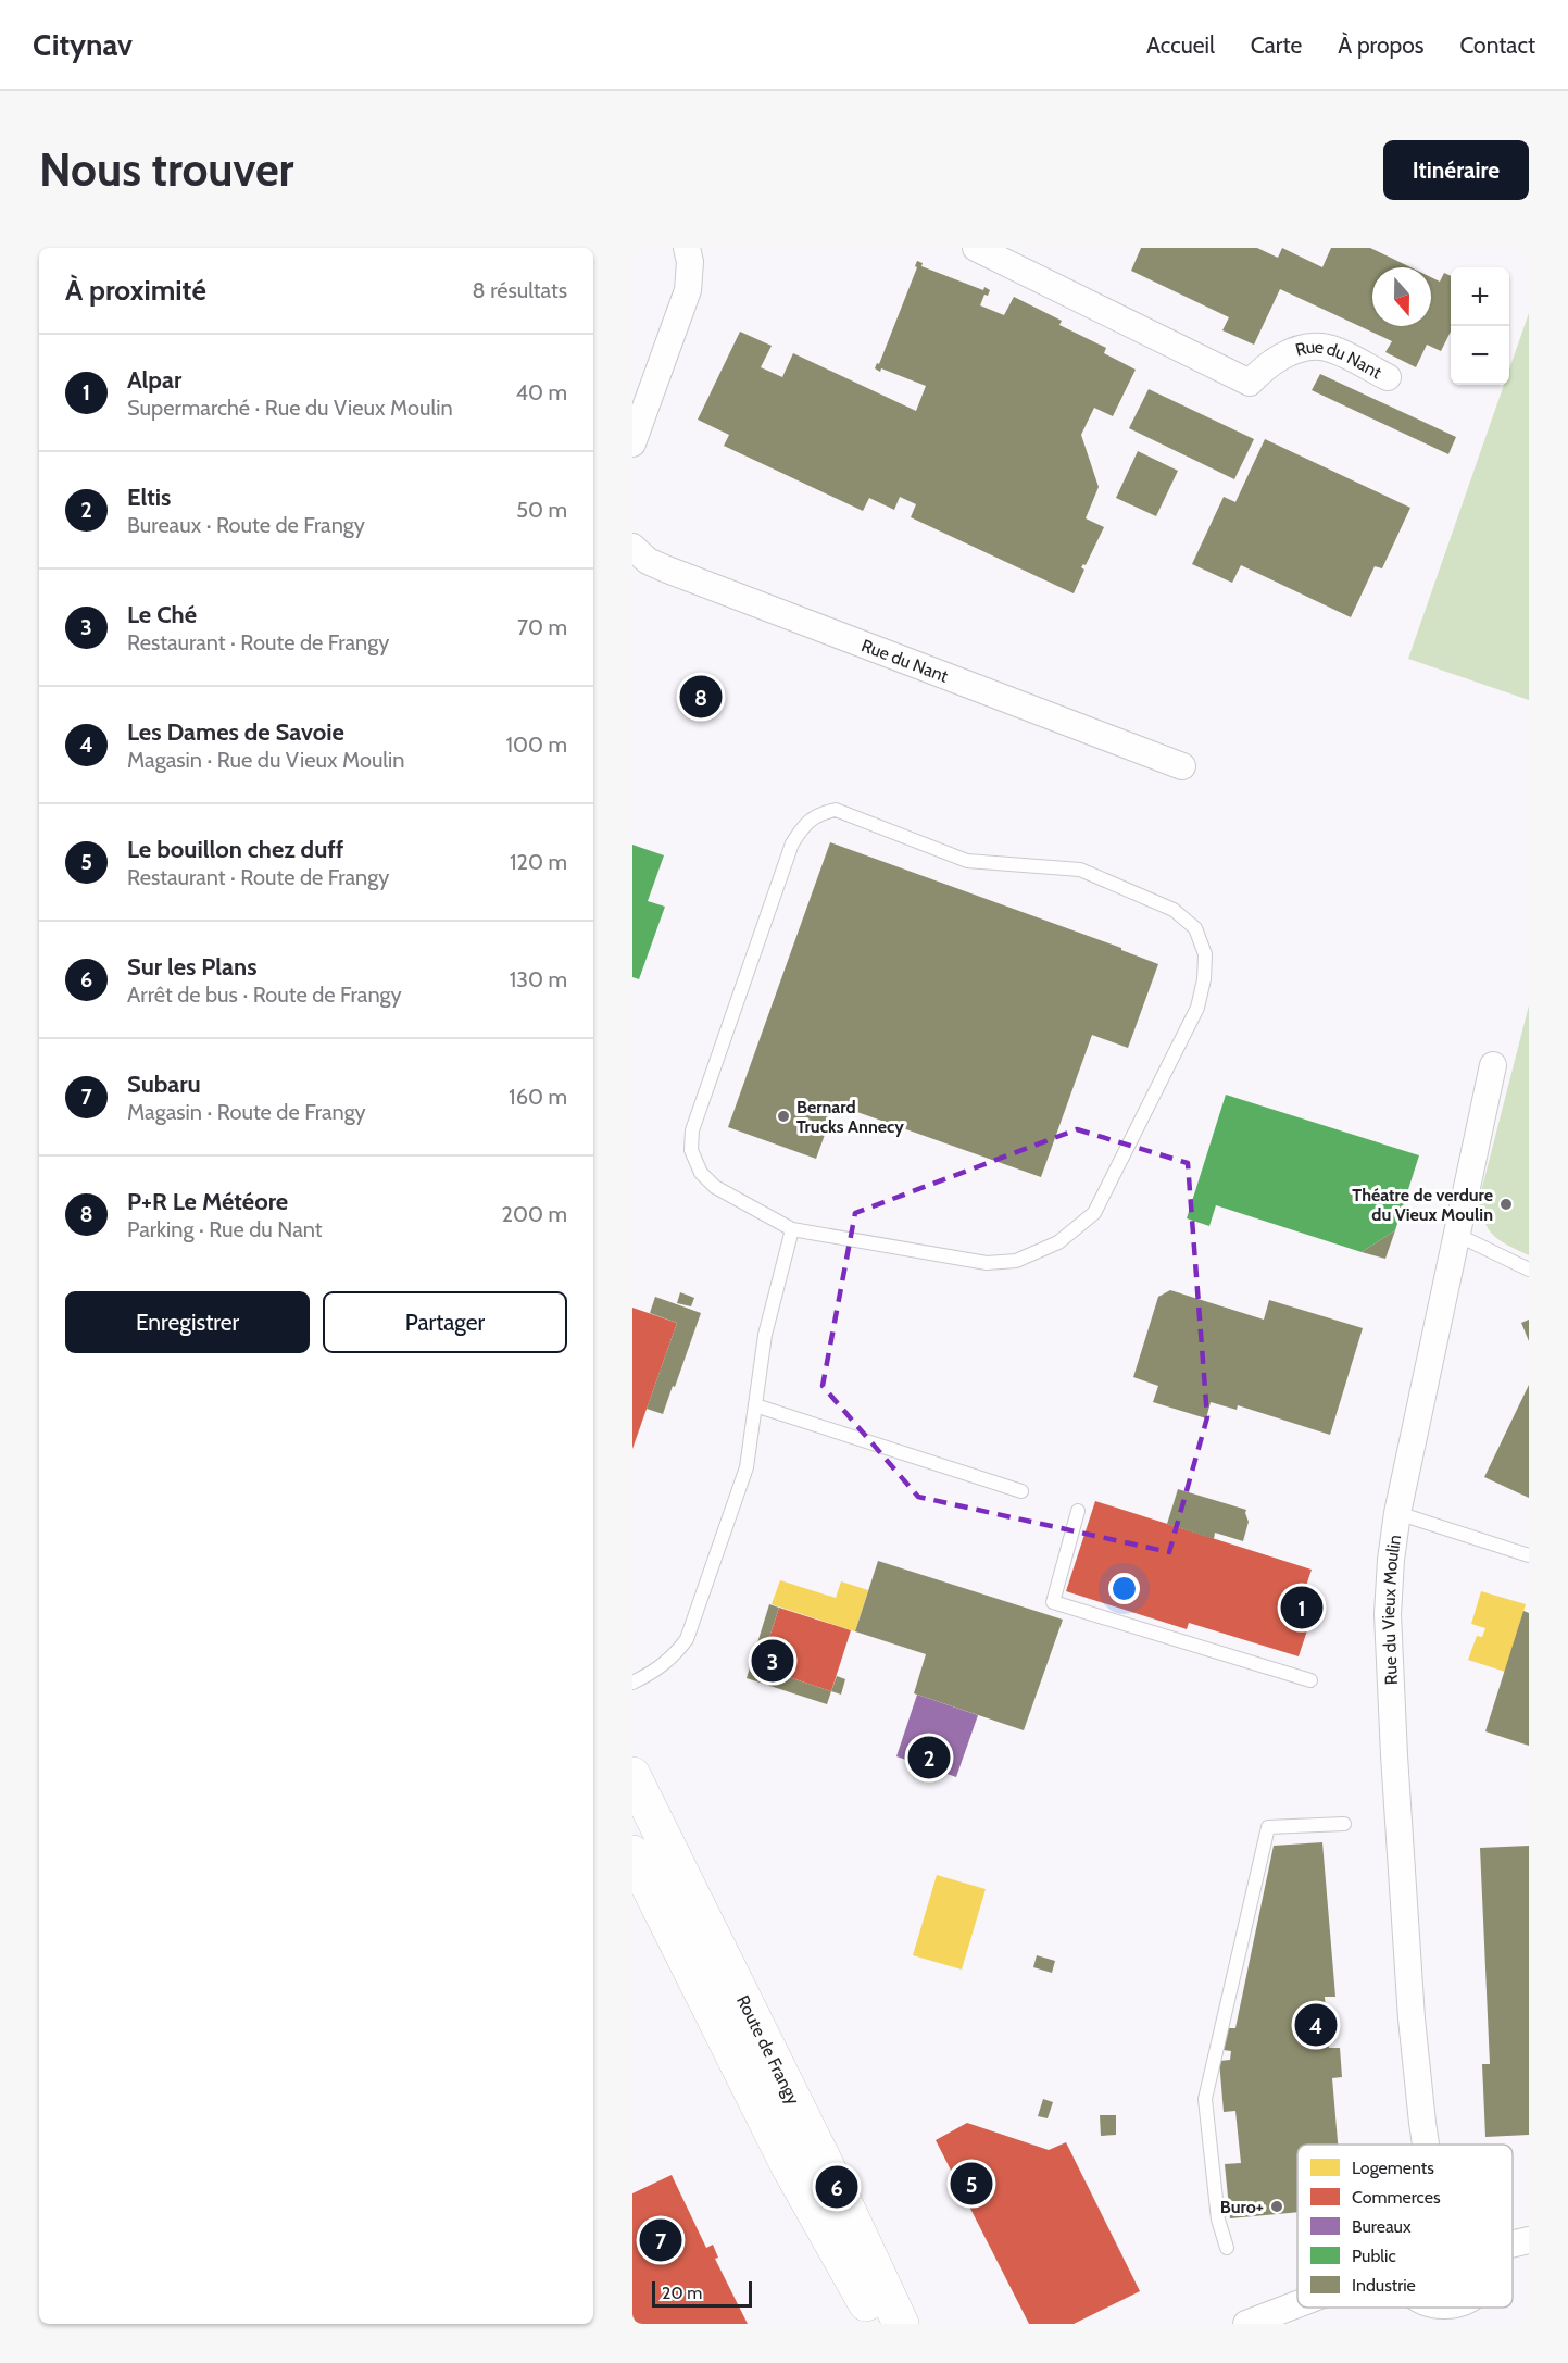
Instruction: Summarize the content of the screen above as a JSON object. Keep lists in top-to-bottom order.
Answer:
{
  "streets": {
    "main road": ["Route de Frangy"],
    "street": ["Rue du Nant", "Rue du Vieux Moulin"]
  },
  "places": ["Bernard Trucks Annecy", "Théatre de verdure du Vieux Moulin", "Buro+"],
  "legend": [
    "Logements",
    "Commerces",
    "Bureaux",
    "Public",
    "Industrie"
  ],
  "scale_bar": "20 m",
  "north": "bottom",
  "page": {
    "header": "Citynav",
    "nav": [
      "Accueil",
      "Carte",
      "À propos",
      "Contact"
    ],
    "buttons": [
      "Itinéraire",
      ["Enregistrer", "Partager"]
    ],
    "title": "Nous trouver",
    "heading": ["À proximité", "8 résultats"],
    "map_buttons": ["+", "−"],
    "list": [
      {
        "mark": "1",
        "name": "Alpar",
        "note": "Supermarché · Rue du Vieux Moulin",
        "value": "40 m"
      },
      {
        "mark": "2",
        "name": "Eltis",
        "note": "Bureaux · Route de Frangy",
        "value": "50 m"
      },
      {
        "mark": "3",
        "name": "Le Ché",
        "note": "Restaurant · Route de Frangy",
        "value": "70 m"
      },
      {
        "mark": "4",
        "name": "Les Dames de Savoie",
        "note": "Magasin · Rue du Vieux Moulin",
        "value": "100 m"
      },
      {
        "mark": "5",
        "name": "Le bouillon chez duff",
        "note": "Restaurant · Route de Frangy",
        "value": "120 m"
      },
      {
        "mark": "6",
        "name": "Sur les Plans",
        "note": "Arrêt de bus · Route de Frangy",
        "value": "130 m"
      },
      {
        "mark": "7",
        "name": "Subaru",
        "note": "Magasin · Route de Frangy",
        "value": "160 m"
      },
      {
        "mark": "8",
        "name": "P+R Le Météore",
        "note": "Parking · Rue du Nant",
        "value": "200 m"
      }
    ],
    "pins": [
      "8",
      "1",
      "3",
      "2",
      "4",
      "5",
      "6",
      "7"
    ],
    "scale": "20 m"
  }
}
